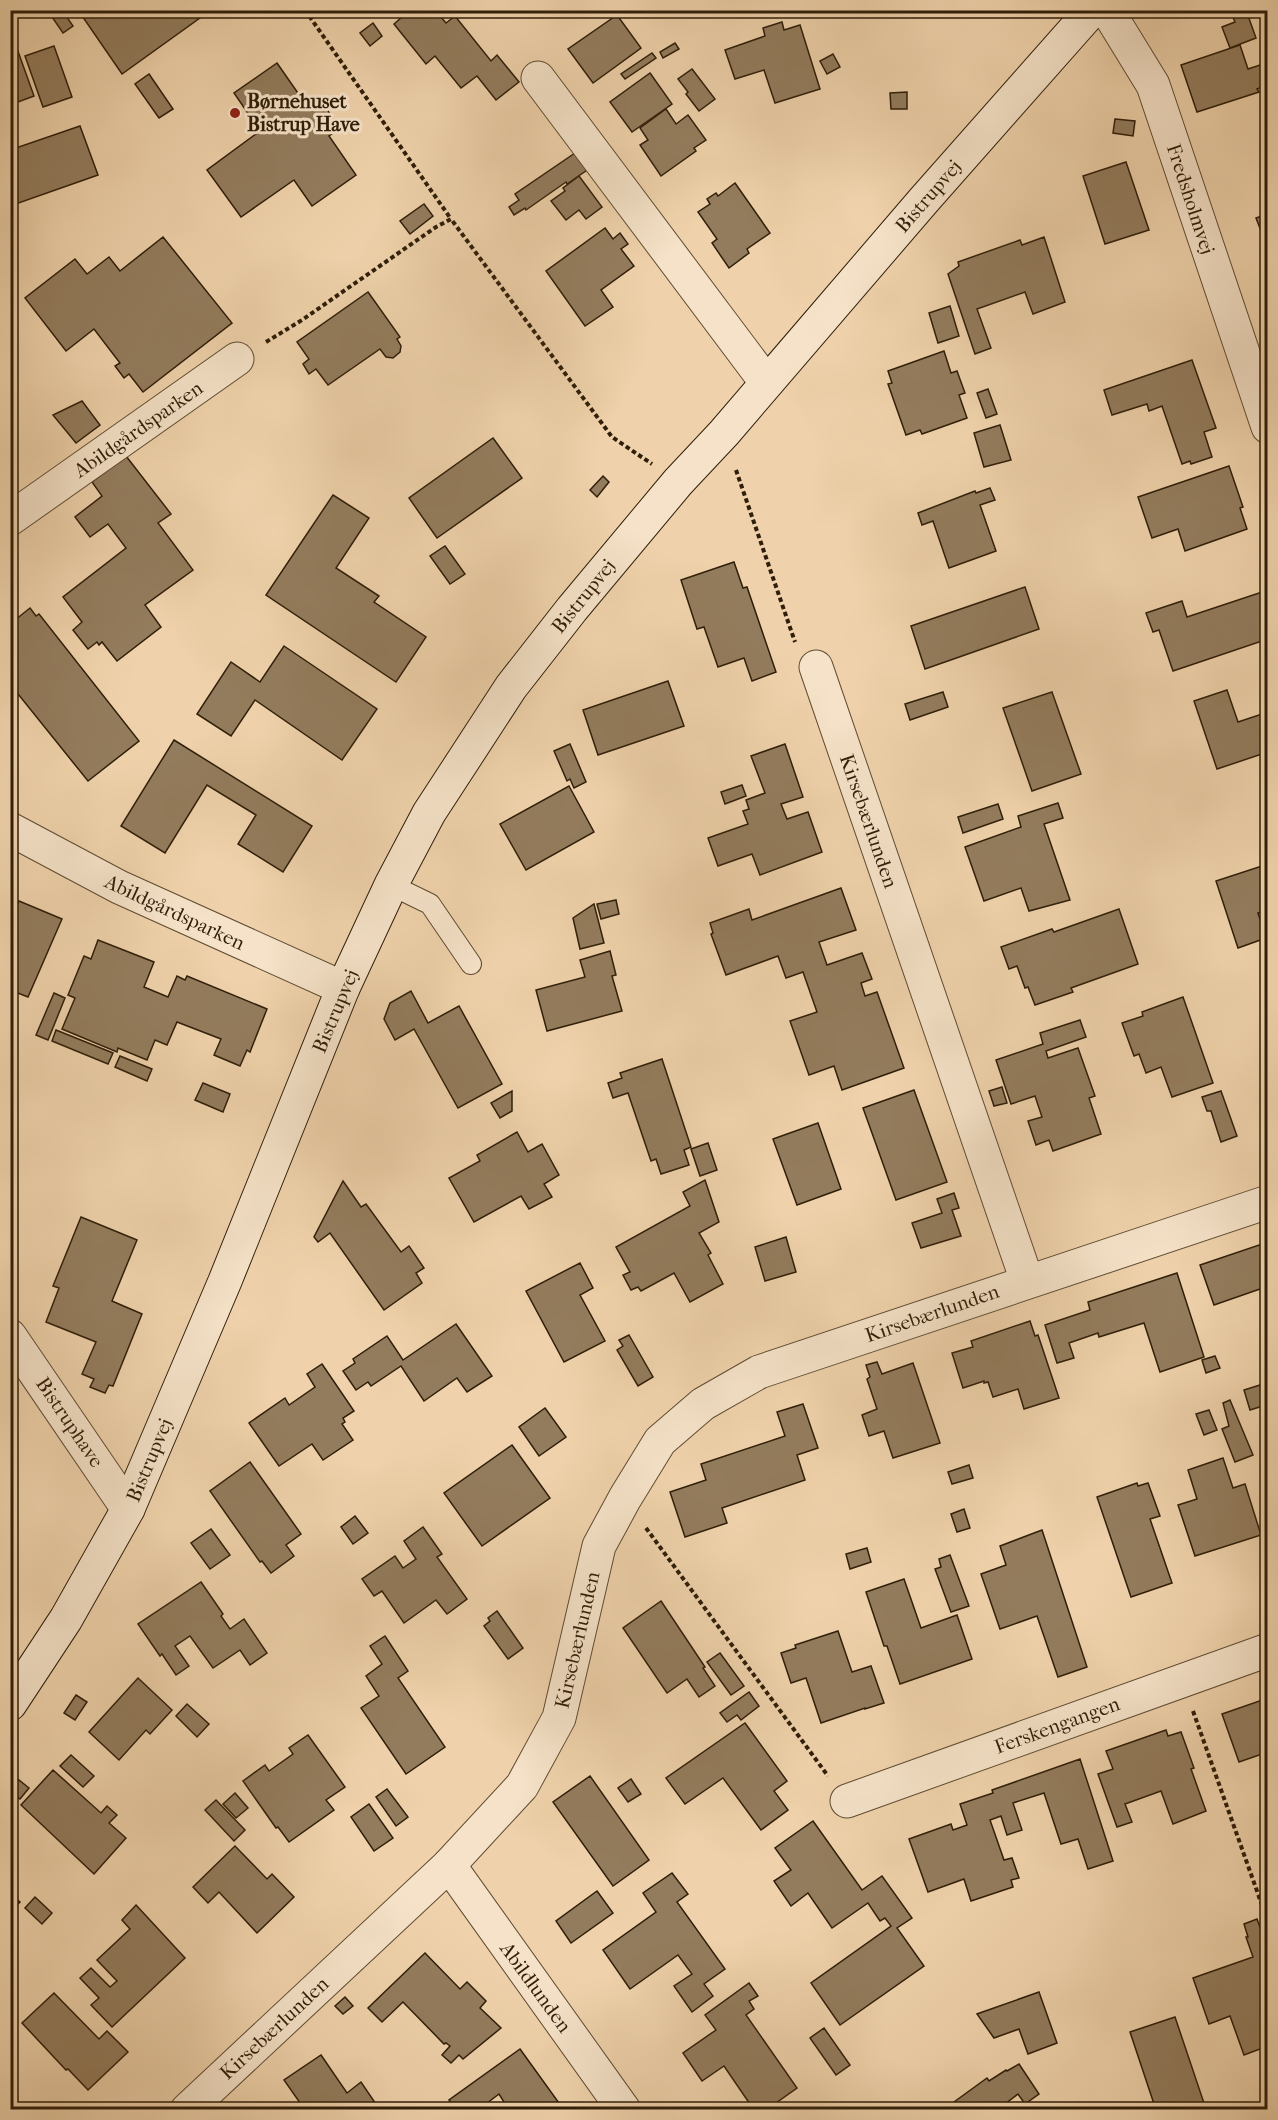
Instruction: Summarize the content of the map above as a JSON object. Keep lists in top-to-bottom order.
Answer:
{
  "streets": {
    "street": [
      "Bistrupvej",
      "Fredsholmvej",
      "Abildgårdsparken",
      "Kirsebærlunden",
      "Bistruphave",
      "Ferskengangen",
      "Abildlunden"
    ]
  },
  "crossings": [
    ["Bistrupvej", "Abildgårdsparken"],
    ["Bistrupvej", "Bistruphave"],
    ["Kirsebærlunden", "Abildlunden"]
  ],
  "places": ["Børnehuset Bistrup Have"]
}
